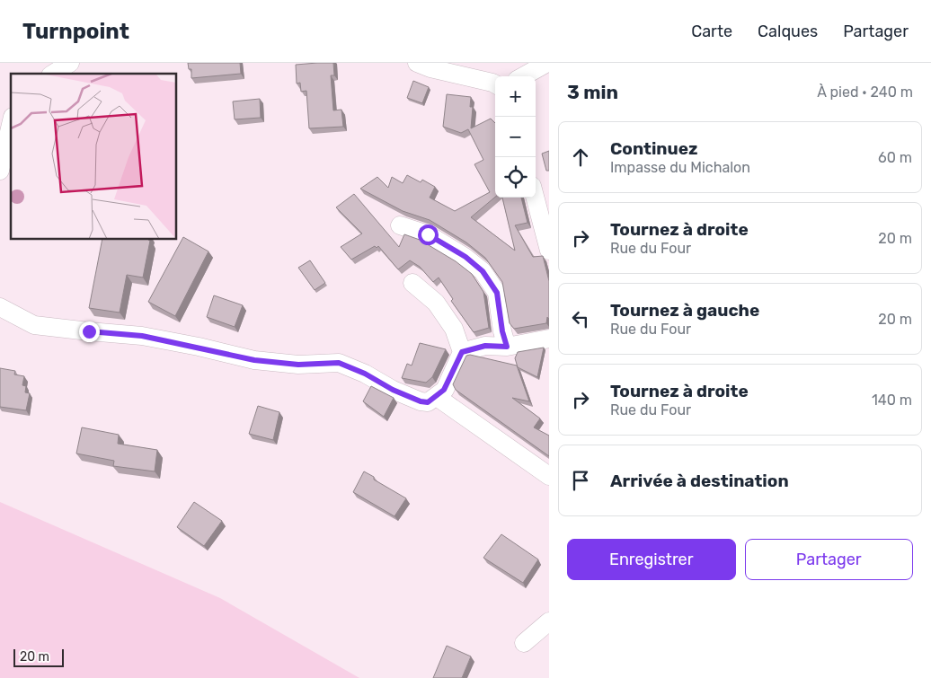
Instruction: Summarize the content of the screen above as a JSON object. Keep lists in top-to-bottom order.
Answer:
{
  "scale_bar": "20 m",
  "page": {
    "header": "Turnpoint",
    "nav": ["Carte", "Calques", "Partager"],
    "heading": ["3 min", "À pied · 240 m"],
    "map_buttons": ["+", "−"],
    "list": [
      ["Continuez", "Impasse du Michalon", "60 m"],
      ["Tournez à droite", "Rue du Four", "20 m"],
      ["Tournez à gauche", "Rue du Four", "20 m"],
      ["Tournez à droite", "Rue du Four", "140 m"],
      "Arrivée à destination"
    ],
    "buttons": ["Enregistrer", "Partager"],
    "scale": "20 m"
  }
}
